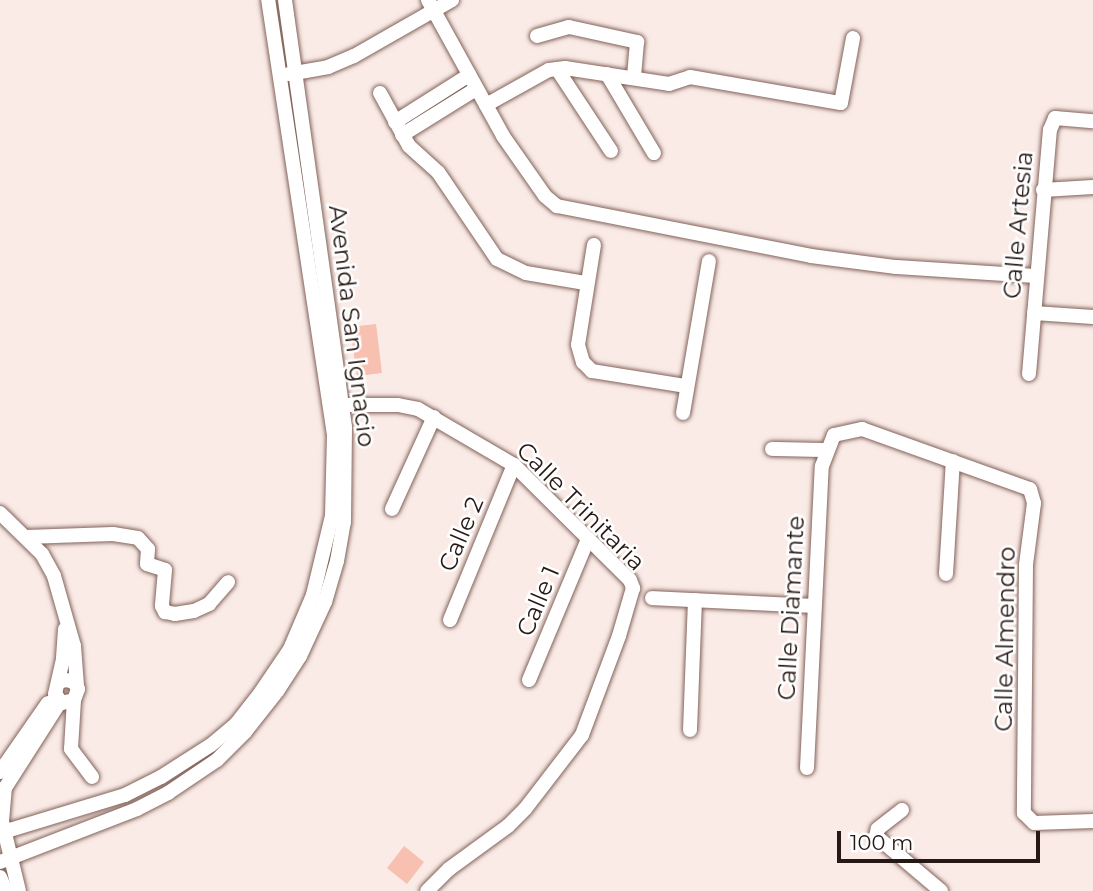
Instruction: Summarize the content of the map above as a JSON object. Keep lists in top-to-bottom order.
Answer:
{
  "streets": {
    "street": [
      "Calle Artesia",
      "Avenida San Ignacio",
      "Calle Trinitaria",
      "Calle 2",
      "Calle 1",
      "Calle Diamante",
      "Calle Almendro"
    ]
  },
  "crossings": [
    ["Avenida San Ignacio", "Calle Trinitaria"],
    ["Calle Trinitaria", "Calle 2"],
    ["Calle Trinitaria", "Calle 1"]
  ],
  "scale_bar": "100 m"
}
